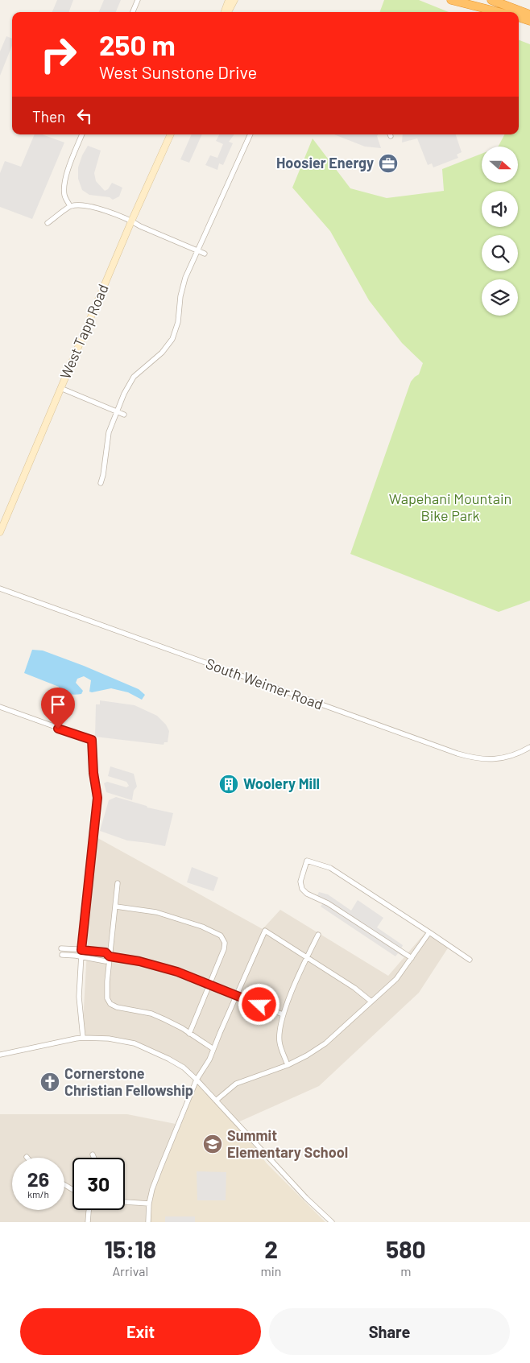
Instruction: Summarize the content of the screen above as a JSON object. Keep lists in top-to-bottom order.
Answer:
{
  "streets": {
    "main road": ["West Tapp Road"],
    "street": ["South Weimer Road"]
  },
  "parks": ["Wapehani Mountain Bike Park"],
  "places": {
    "office": ["Hoosier Energy"],
    "building": ["Woolery Mill"],
    "church": ["Cornerstone Christian Fellowship"],
    "school or university": ["Summit Elementary School"]
  },
  "north": "right",
  "page": {
    "turn": ["250 m", "West Sunstone Drive"],
    "then": "Then",
    "speed": "26 km/h",
    "limit": "30",
    "eta": [
      "15:18",
      "Arrival",
      "2",
      "min",
      "580",
      "m"
    ],
    "buttons": ["Exit", "Share"]
  }
}
